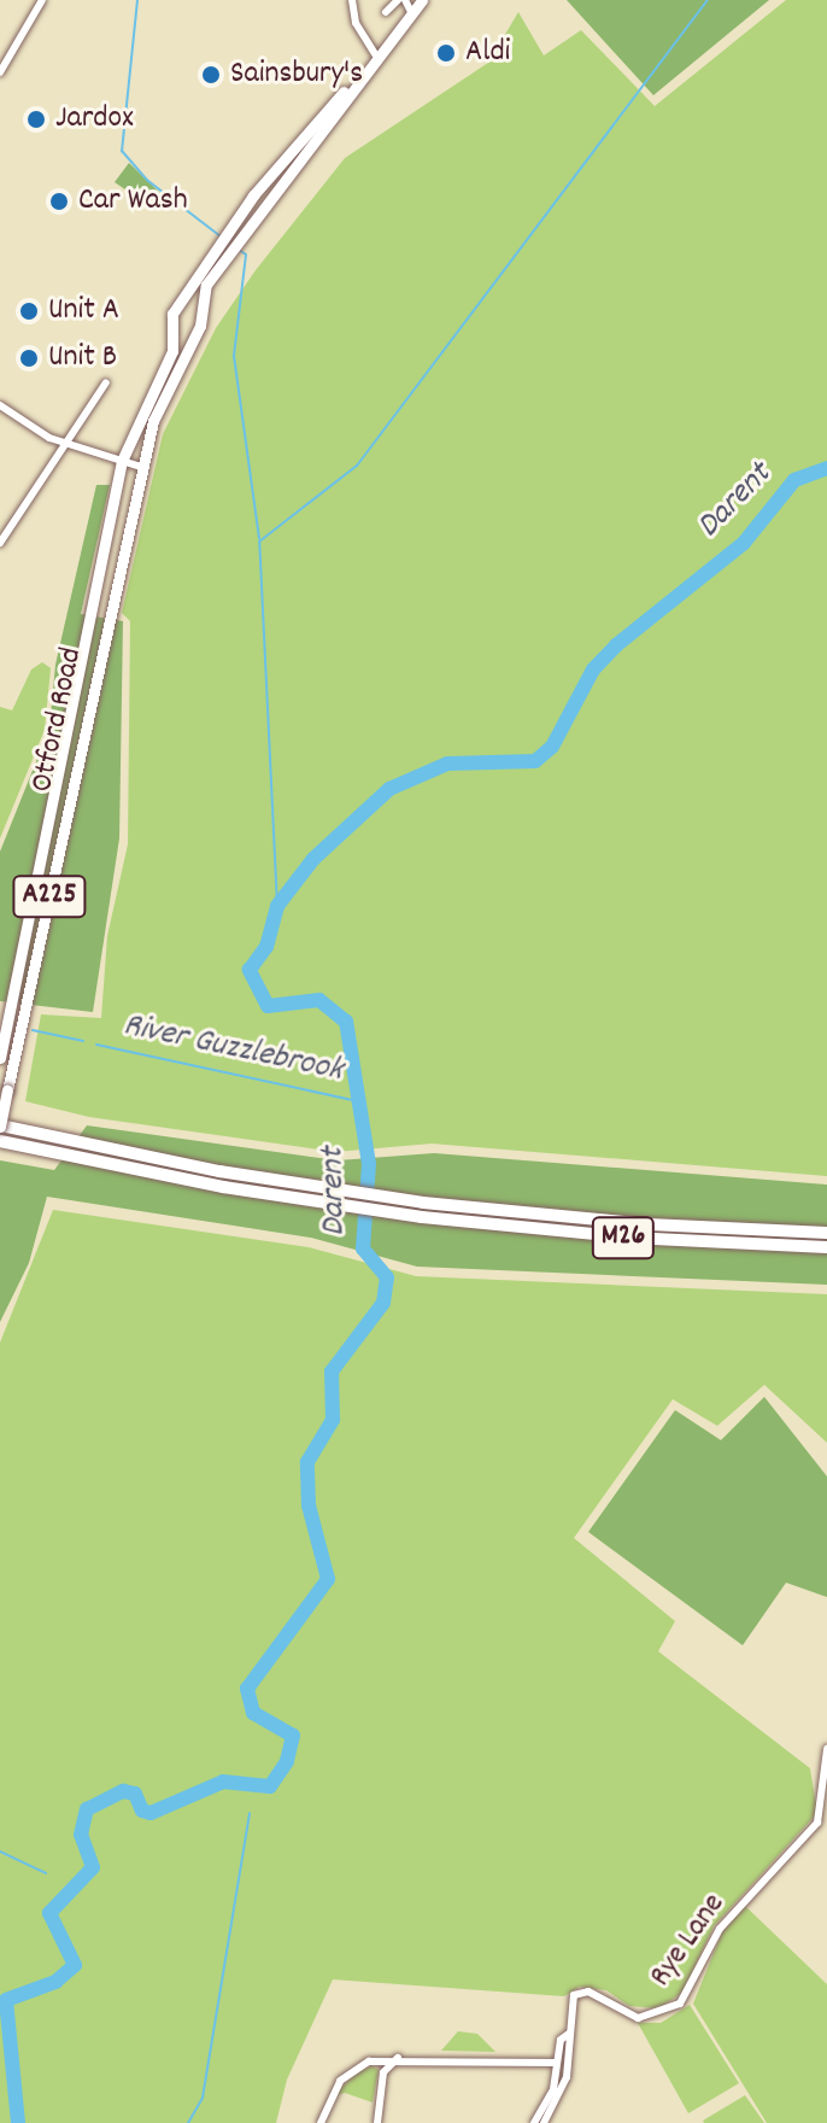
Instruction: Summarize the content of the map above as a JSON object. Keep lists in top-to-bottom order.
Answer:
{
  "streets": {
    "highway": ["M26"],
    "main road": ["Otford Road", "A225"],
    "street": ["Rye Lane"]
  },
  "crossings": [
    ["Otford Road", "M26"]
  ],
  "water": ["Darent", "River Guzzlebrook"],
  "places": [
    "Aldi",
    "Sainsbury's",
    "Jardox",
    "Car Wash",
    "Unit A",
    "Unit B"
  ]
}
